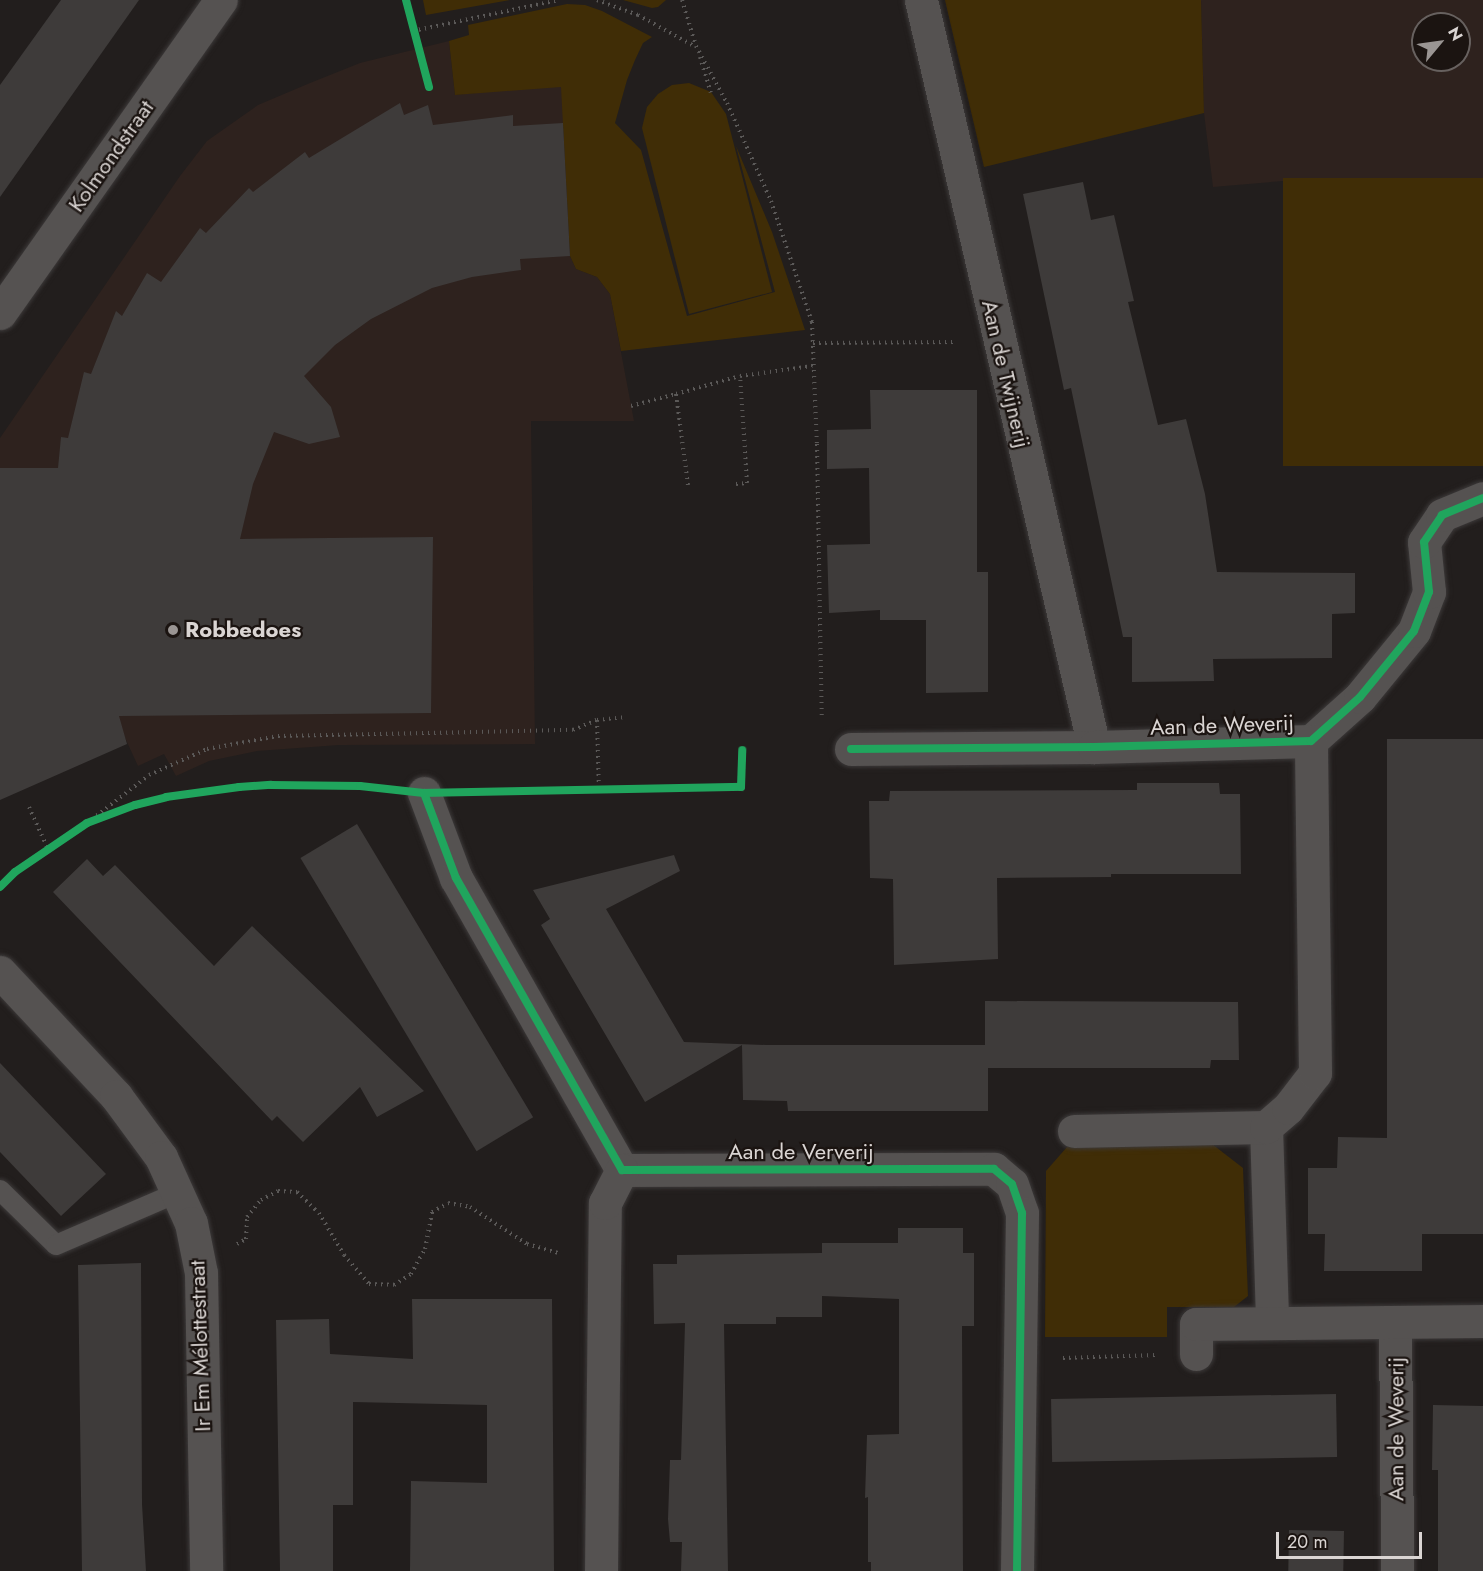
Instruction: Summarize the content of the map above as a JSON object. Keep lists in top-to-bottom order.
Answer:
{
  "streets": {
    "street": [
      "Kolmondstraat",
      "Aan de Twijnerij",
      "Aan de Weverij",
      "Aan de Ververij",
      "Ir Em Mélottestraat"
    ]
  },
  "crossings": [
    ["Aan de Twijnerij", "Aan de Weverij"]
  ],
  "places": ["Robbedoes"],
  "scale_bar": "20 m",
  "north": "top right"
}
